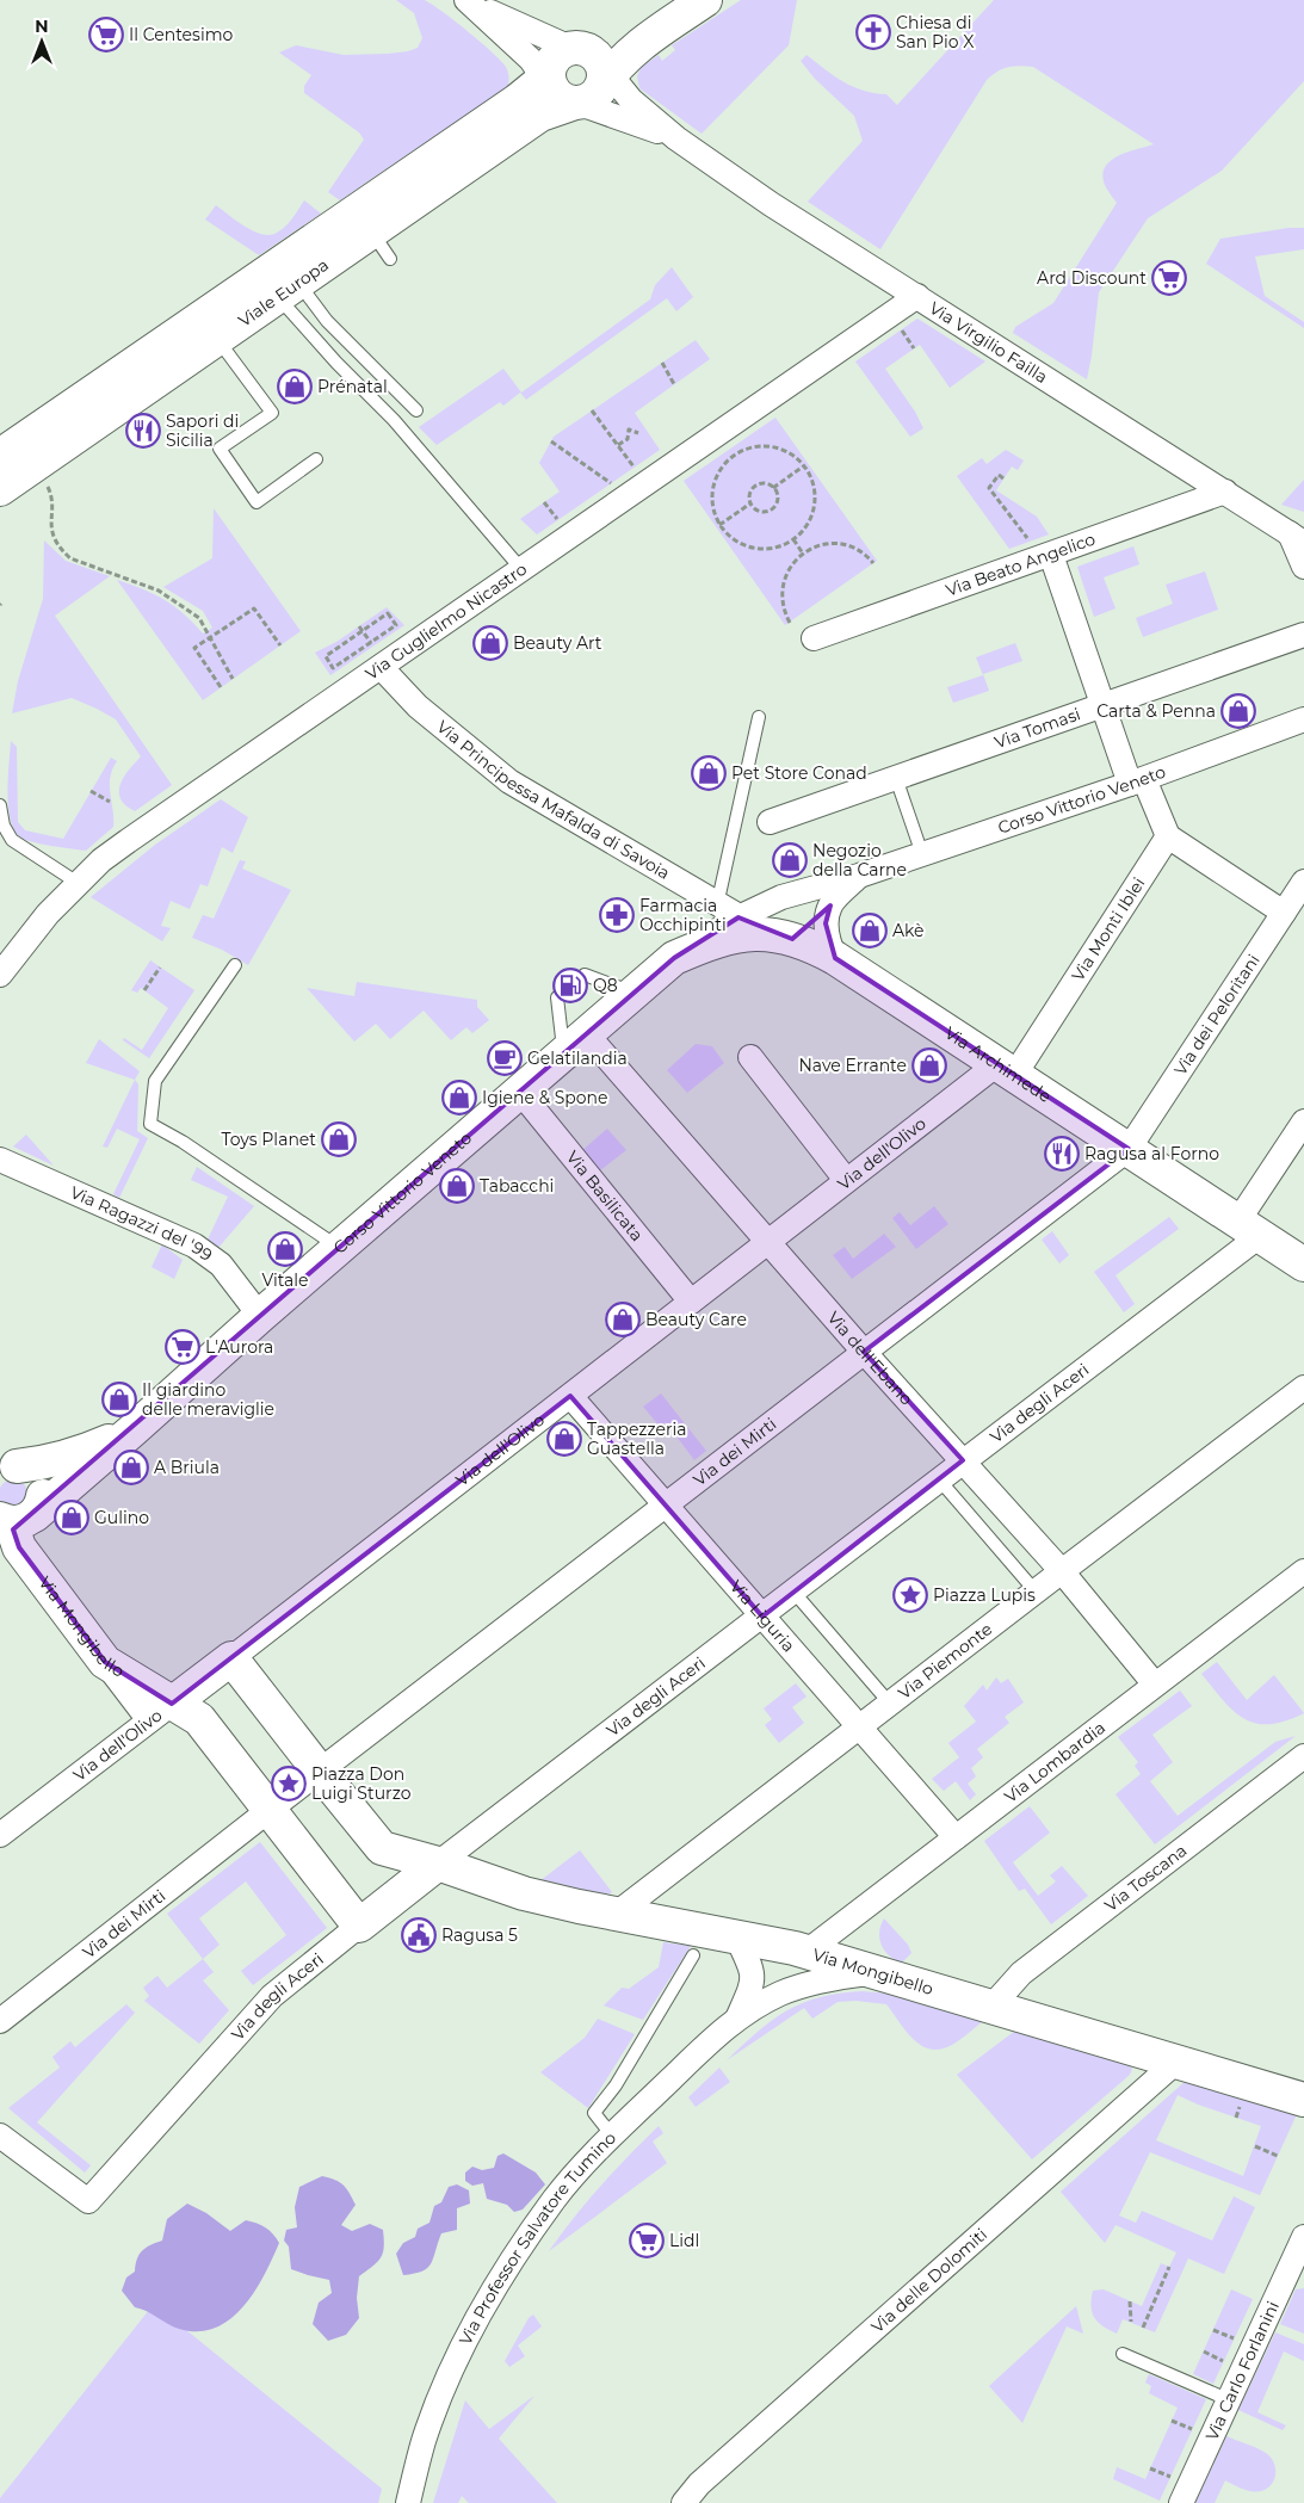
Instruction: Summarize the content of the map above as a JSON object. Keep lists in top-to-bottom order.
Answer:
{
  "streets": {
    "main road": [
      "Viale Europa",
      "Corso Vittorio Veneto",
      "Via Archimede",
      "Via dell'Olivo",
      "Via degli Aceri",
      "Via Mongibello"
    ],
    "street": [
      "Via Virgilio Failla",
      "Via Beato Angelico",
      "Via Guglielmo Nicastro",
      "Via Tomasi",
      "Via Principessa Mafalda di Savoia",
      "Via Monti Iblei",
      "Via dei Peloritani",
      "Via Basilicata",
      "Via Ragazzi del '99",
      "Via dell'Ebano",
      "Via dei Mirti",
      "Via Liguria",
      "Via Piemonte",
      "Via Lombardia",
      "Via Toscana",
      "Via Professor Salvatore Tumino",
      "Via delle Dolomiti",
      "Via Carlo Forlanini"
    ]
  },
  "crossings": [
    ["Via Virgilio Failla", "Via Beato Angelico"],
    ["Via Virgilio Failla", "Via Guglielmo Nicastro"],
    ["Via Guglielmo Nicastro", "Via Principessa Mafalda di Savoia"],
    ["Via Principessa Mafalda di Savoia", "Corso Vittorio Veneto"],
    ["Via Principessa Mafalda di Savoia", "Via Archimede"],
    ["Corso Vittorio Veneto", "Via Archimede"],
    ["Corso Vittorio Veneto", "Via Basilicata"],
    ["Corso Vittorio Veneto", "Via Ragazzi del '99"],
    ["Corso Vittorio Veneto", "Via dell'Ebano"],
    ["Corso Vittorio Veneto", "Via Mongibello"],
    ["Via Monti Iblei", "Via Archimede"],
    ["Via Monti Iblei", "Via dell'Olivo"],
    ["Via dei Peloritani", "Via Archimede"],
    ["Via dei Peloritani", "Via dei Mirti"],
    ["Via Archimede", "Via dell'Olivo"],
    ["Via Archimede", "Via degli Aceri"],
    ["Via Archimede", "Via dei Mirti"],
    ["Via dell'Olivo", "Via Basilicata"],
    ["Via dell'Olivo", "Via dell'Ebano"],
    ["Via dell'Olivo", "Via Liguria"],
    ["Via dell'Olivo", "Via Mongibello"],
    ["Via dell'Ebano", "Via degli Aceri"],
    ["Via dell'Ebano", "Via dei Mirti"],
    ["Via dell'Ebano", "Via Piemonte"],
    ["Via dell'Ebano", "Via Lombardia"],
    ["Via degli Aceri", "Via Liguria"],
    ["Via degli Aceri", "Via Mongibello"],
    ["Via dei Mirti", "Via Liguria"],
    ["Via dei Mirti", "Via Mongibello"],
    ["Via Liguria", "Via Piemonte"],
    ["Via Liguria", "Via Lombardia"],
    ["Via Mongibello", "Via Piemonte"],
    ["Via Mongibello", "Via Lombardia"],
    ["Via Mongibello", "Via Toscana"],
    ["Via Mongibello", "Via delle Dolomiti"]
  ],
  "places": {
    "church": ["Chiesa di San Pio X"],
    "supermarket": [
      "Il Centesimo",
      "Ard Discount",
      "L'Aurora",
      "Lidl"
    ],
    "shop": [
      "Prénatal",
      "Beauty Art",
      "Carta & Penna",
      "Pet Store Conad",
      "Negozio della Carne",
      "Akè",
      "Nave Errante",
      "Igiene & Spone",
      "Toys Planet",
      "Tabacchi",
      "Vitale",
      "Beauty Care",
      "Il giardino delle meraviglie",
      "Tappezzeria Guastella",
      "A Briula",
      "Gulino"
    ],
    "restaurant": ["Sapori di Sicilia", "Ragusa al Forno"],
    "pharmacy": ["Farmacia Occhipinti"],
    "fuel station": ["Q8"],
    "cafe": ["Gelatilandia"],
    "place": ["Piazza Lupis", "Piazza Don Luigi Sturzo"],
    "public building": ["Ragusa 5"]
  },
  "north": "top"
}
